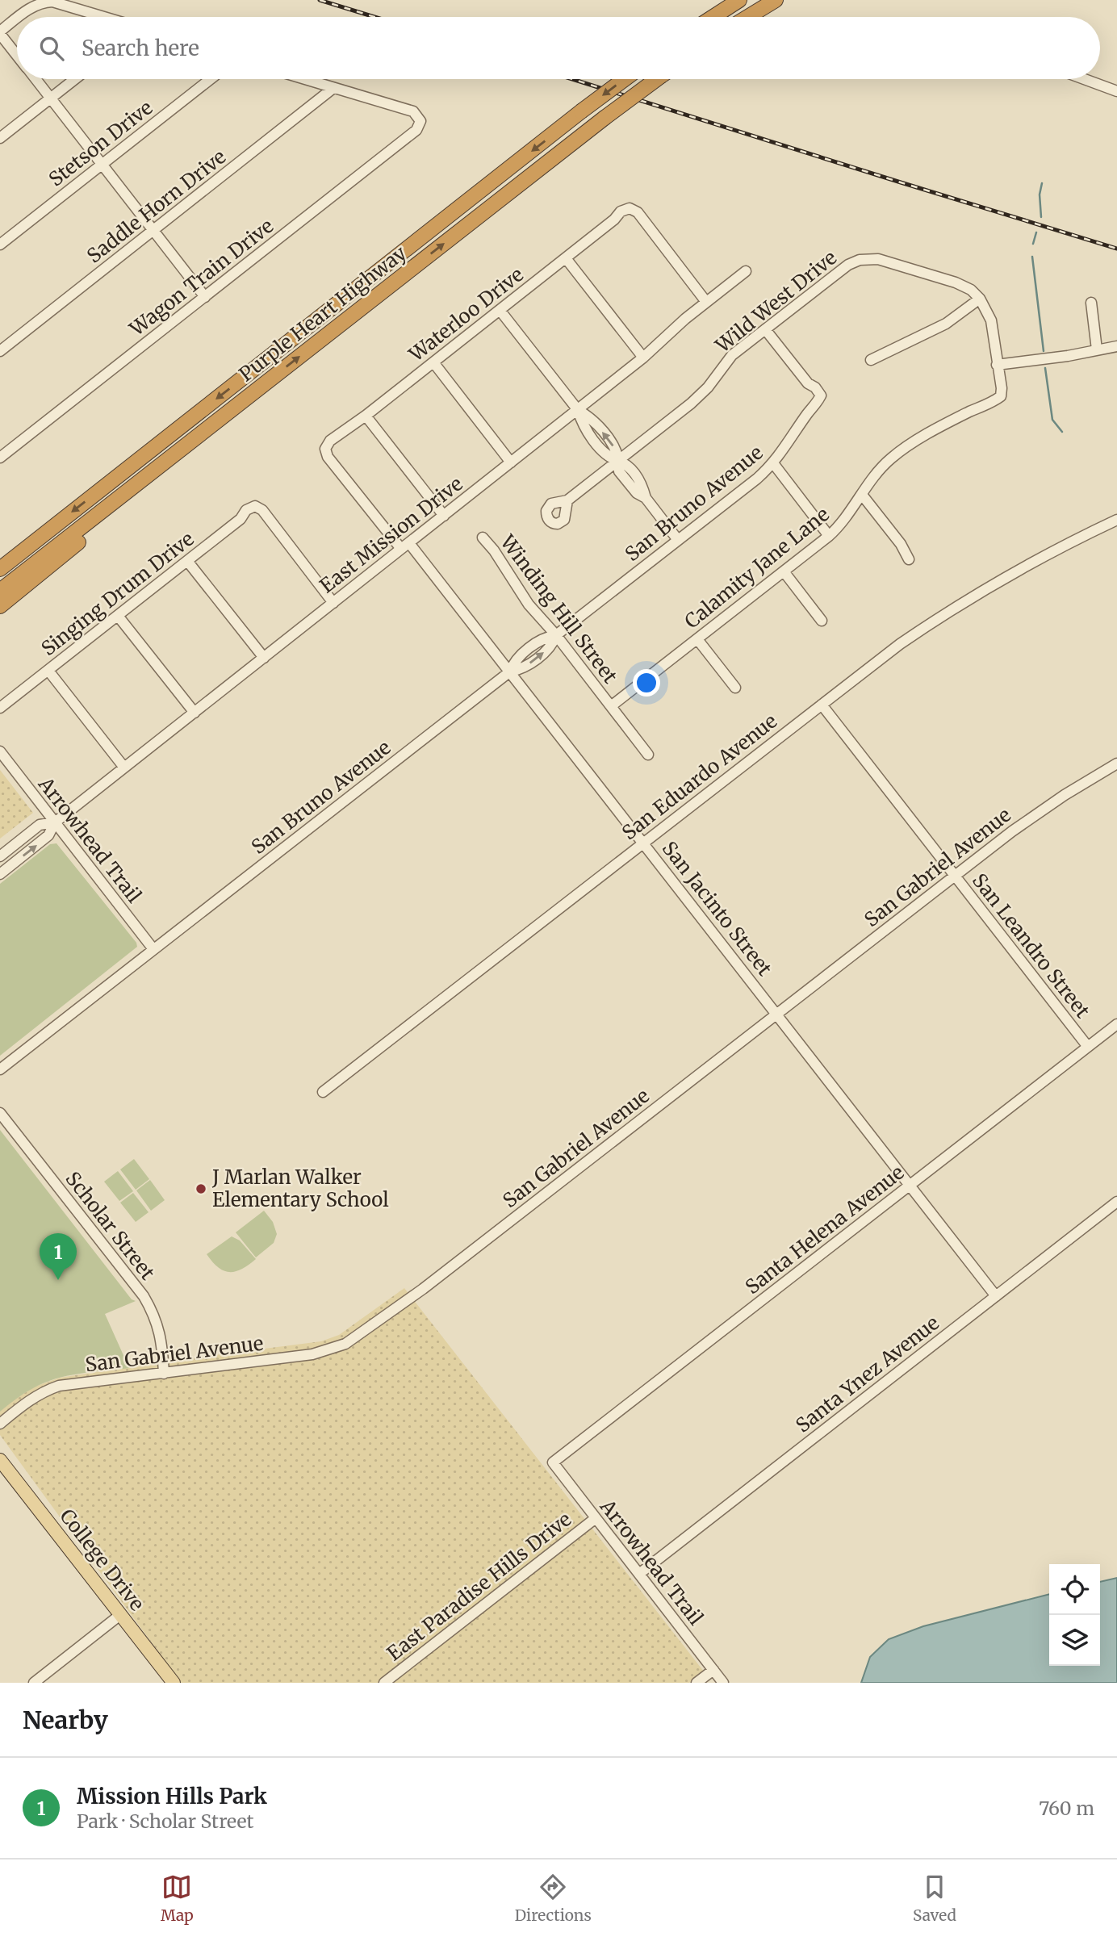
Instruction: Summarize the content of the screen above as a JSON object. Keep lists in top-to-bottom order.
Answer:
{
  "streets": {
    "highway": ["Purple Heart Highway"],
    "main road": ["College Drive"],
    "street": [
      "Stetson Drive",
      "Saddle Horn Drive",
      "Wagon Train Drive",
      "Wild West Drive",
      "Waterloo Drive",
      "San Bruno Avenue",
      "East Mission Drive",
      "Calamity Jane Lane",
      "Singing Drum Drive",
      "Winding Hill Street",
      "San Eduardo Avenue",
      "Arrowhead Trail",
      "San Gabriel Avenue",
      "San Jacinto Street",
      "San Leandro Street",
      "Scholar Street",
      "Santa Helena Avenue",
      "Santa Ynez Avenue",
      "East Paradise Hills Drive"
    ]
  },
  "crossings": [
    ["Saddle Horn Drive", "Wagon Train Drive"],
    ["Wild West Drive", "San Bruno Avenue"],
    ["Waterloo Drive", "East Mission Drive"],
    ["Waterloo Drive", "San Jacinto Street"],
    ["San Bruno Avenue", "Winding Hill Street"],
    ["San Bruno Avenue", "Arrowhead Trail"],
    ["San Bruno Avenue", "San Jacinto Street"],
    ["East Mission Drive", "Singing Drum Drive"],
    ["East Mission Drive", "Arrowhead Trail"],
    ["East Mission Drive", "San Jacinto Street"],
    ["Calamity Jane Lane", "Winding Hill Street"],
    ["San Eduardo Avenue", "San Jacinto Street"],
    ["San Eduardo Avenue", "San Leandro Street"],
    ["Arrowhead Trail", "Santa Helena Avenue"],
    ["Arrowhead Trail", "Santa Ynez Avenue"],
    ["Arrowhead Trail", "East Paradise Hills Drive"],
    ["San Gabriel Avenue", "San Jacinto Street"],
    ["San Gabriel Avenue", "San Leandro Street"],
    ["San Gabriel Avenue", "Scholar Street"],
    ["San Jacinto Street", "Santa Helena Avenue"],
    ["San Jacinto Street", "Santa Ynez Avenue"],
    ["San Leandro Street", "Santa Helena Avenue"]
  ],
  "places": ["J Marlan Walker Elementary School"],
  "page": {
    "search": "Search here",
    "pins": "1",
    "heading": "Nearby",
    "list": [
      {
        "mark": "1",
        "name": "Mission Hills Park",
        "note": "Park · Scholar Street",
        "value": "760 m"
      }
    ],
    "nav": ["Map", "Directions", "Saved"]
  }
}
